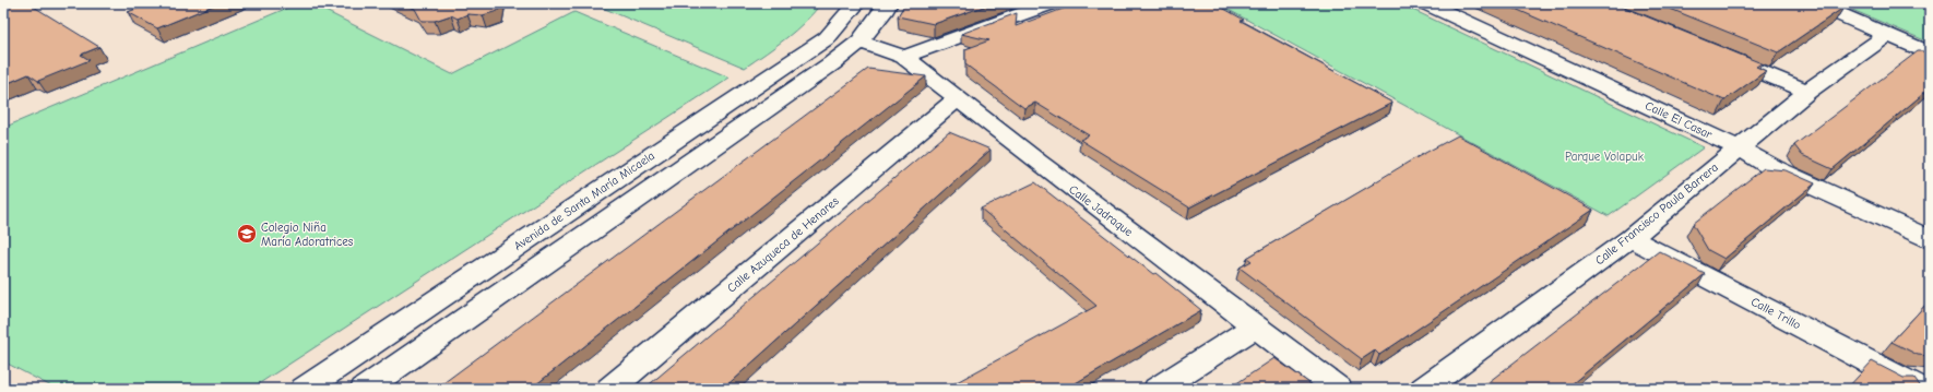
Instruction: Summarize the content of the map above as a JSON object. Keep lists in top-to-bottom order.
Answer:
{
  "streets": {
    "street": [
      "Calle El Casar",
      "Avenida de Santa María Micaela",
      "Calle Jadraque",
      "Calle Francisco Paula Barrera",
      "Calle Azuqueca de Henares",
      "Calle Trillo"
    ]
  },
  "crossings": [
    ["Calle El Casar", "Calle Francisco Paula Barrera"],
    ["Calle Jadraque", "Calle Azuqueca de Henares"],
    ["Calle Francisco Paula Barrera", "Calle Trillo"]
  ],
  "parks": ["Parque Volapuk"],
  "places": {
    "school or university": ["Colegio Niña María Adoratrices"]
  }
}
